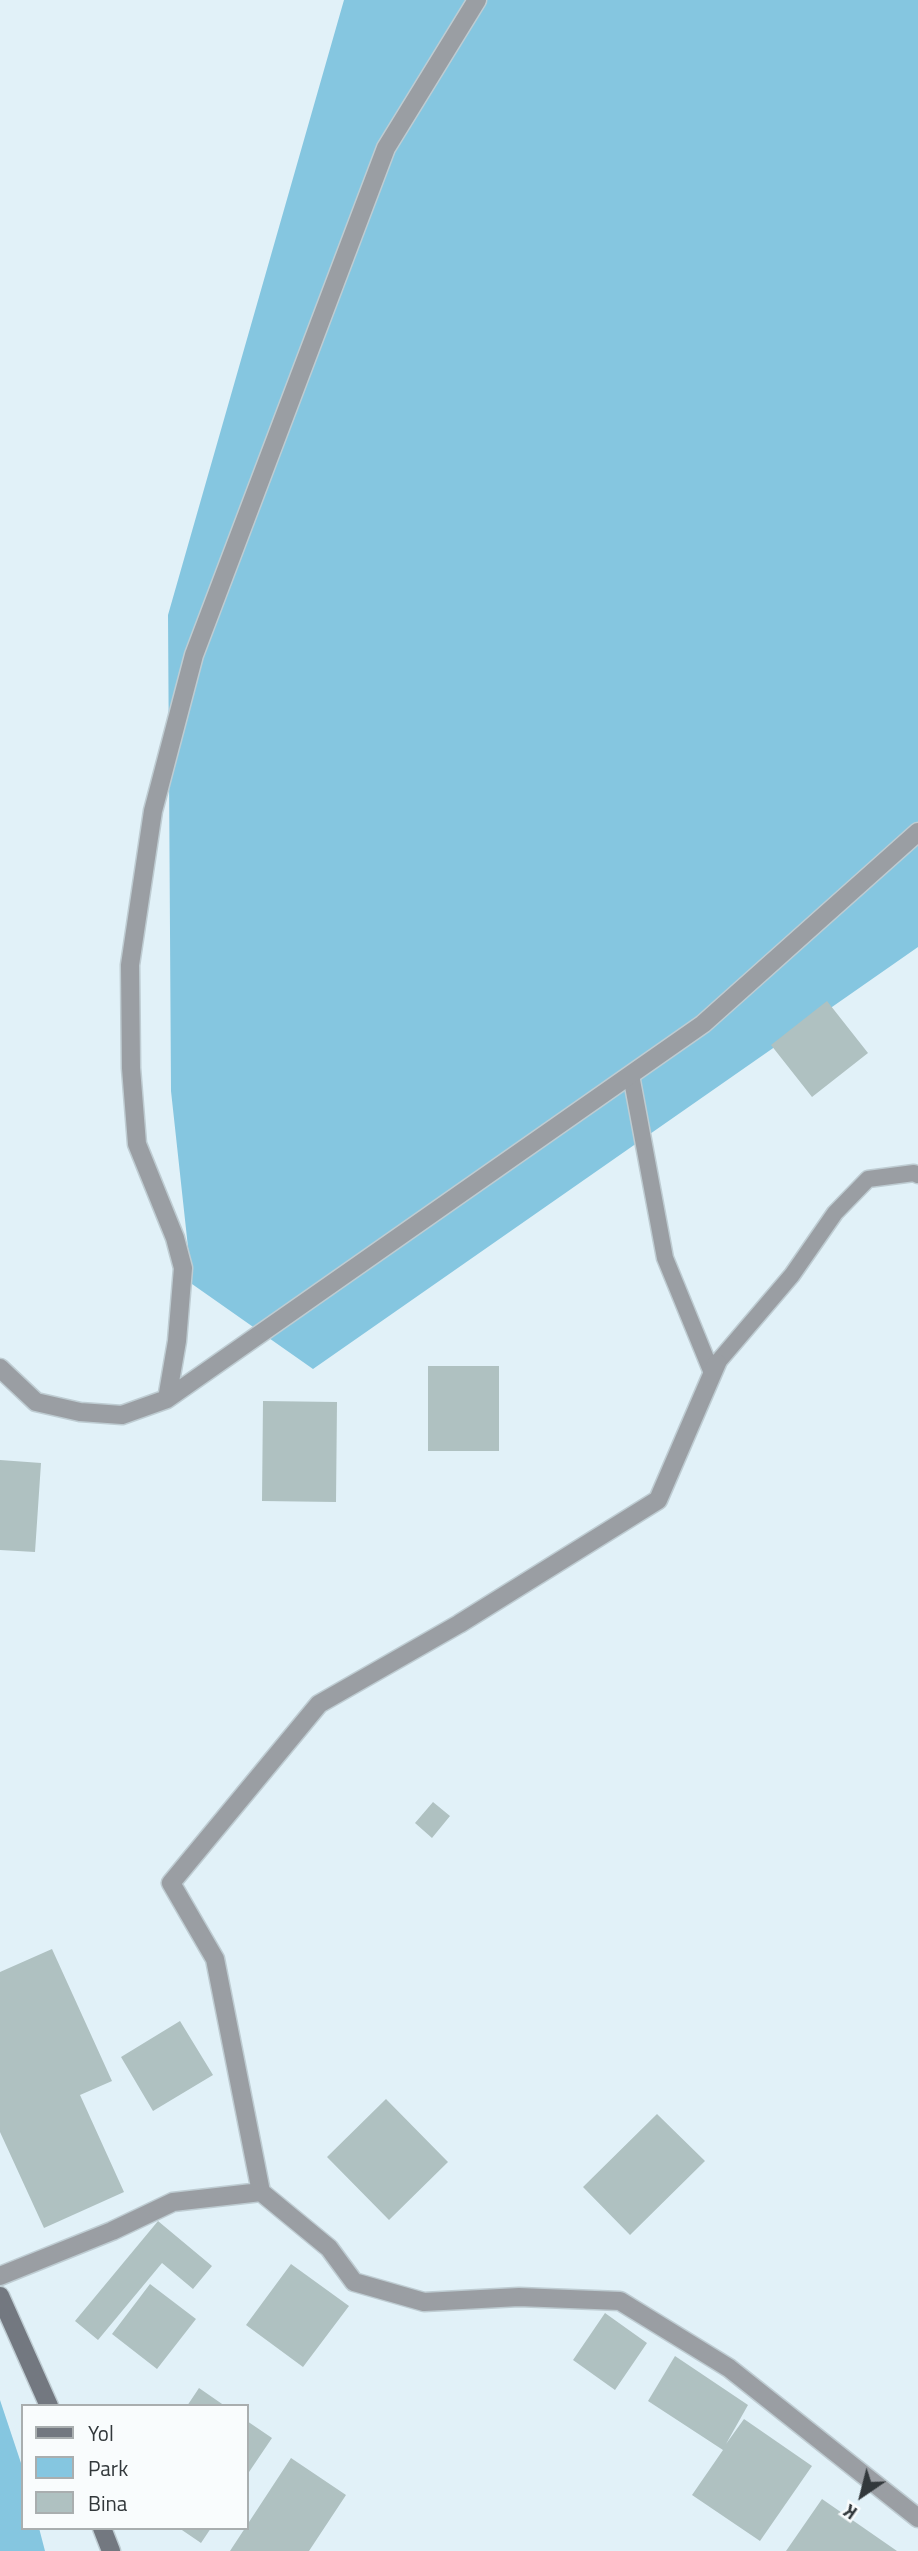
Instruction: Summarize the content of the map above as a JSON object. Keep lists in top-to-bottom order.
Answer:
{
  "legend": ["Yol", "Park", "Bina"],
  "north": "bottom left"
}
